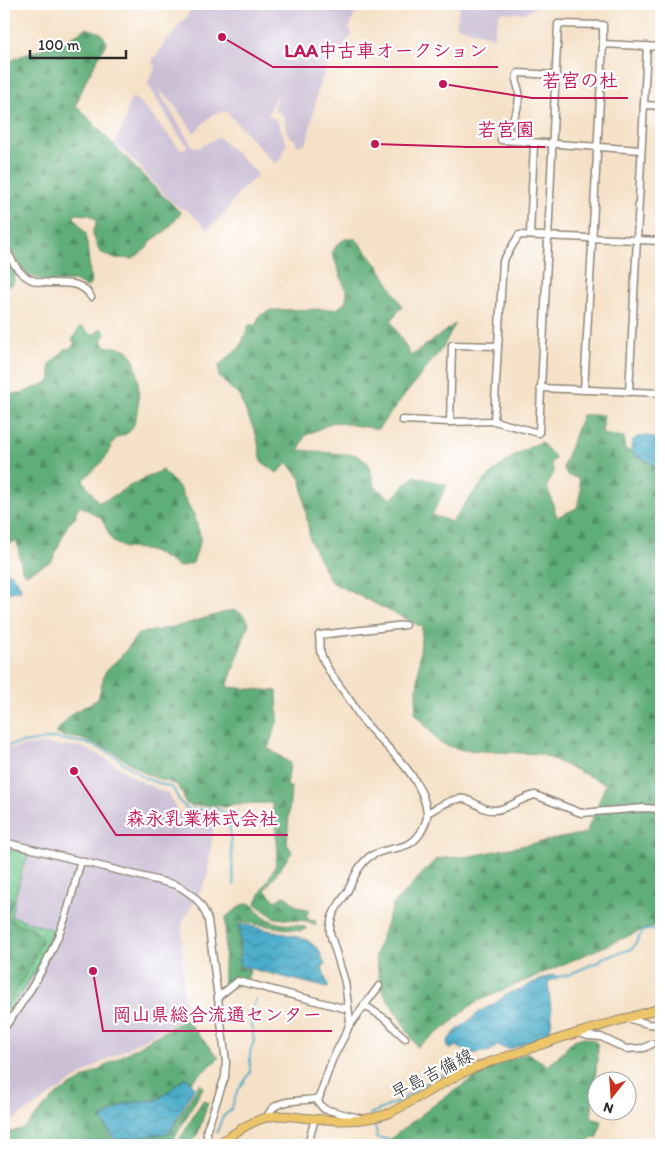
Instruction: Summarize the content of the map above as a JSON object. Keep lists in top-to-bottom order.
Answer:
{
  "streets": {
    "main road": ["早島吉備線"]
  },
  "places": [
    "LAA中古車オークション",
    "若宮の杜",
    "若宮園",
    "森永乳業株式会社",
    "岡山県総合流通センター"
  ],
  "scale_bar": "100 m",
  "north": "bottom"
}
